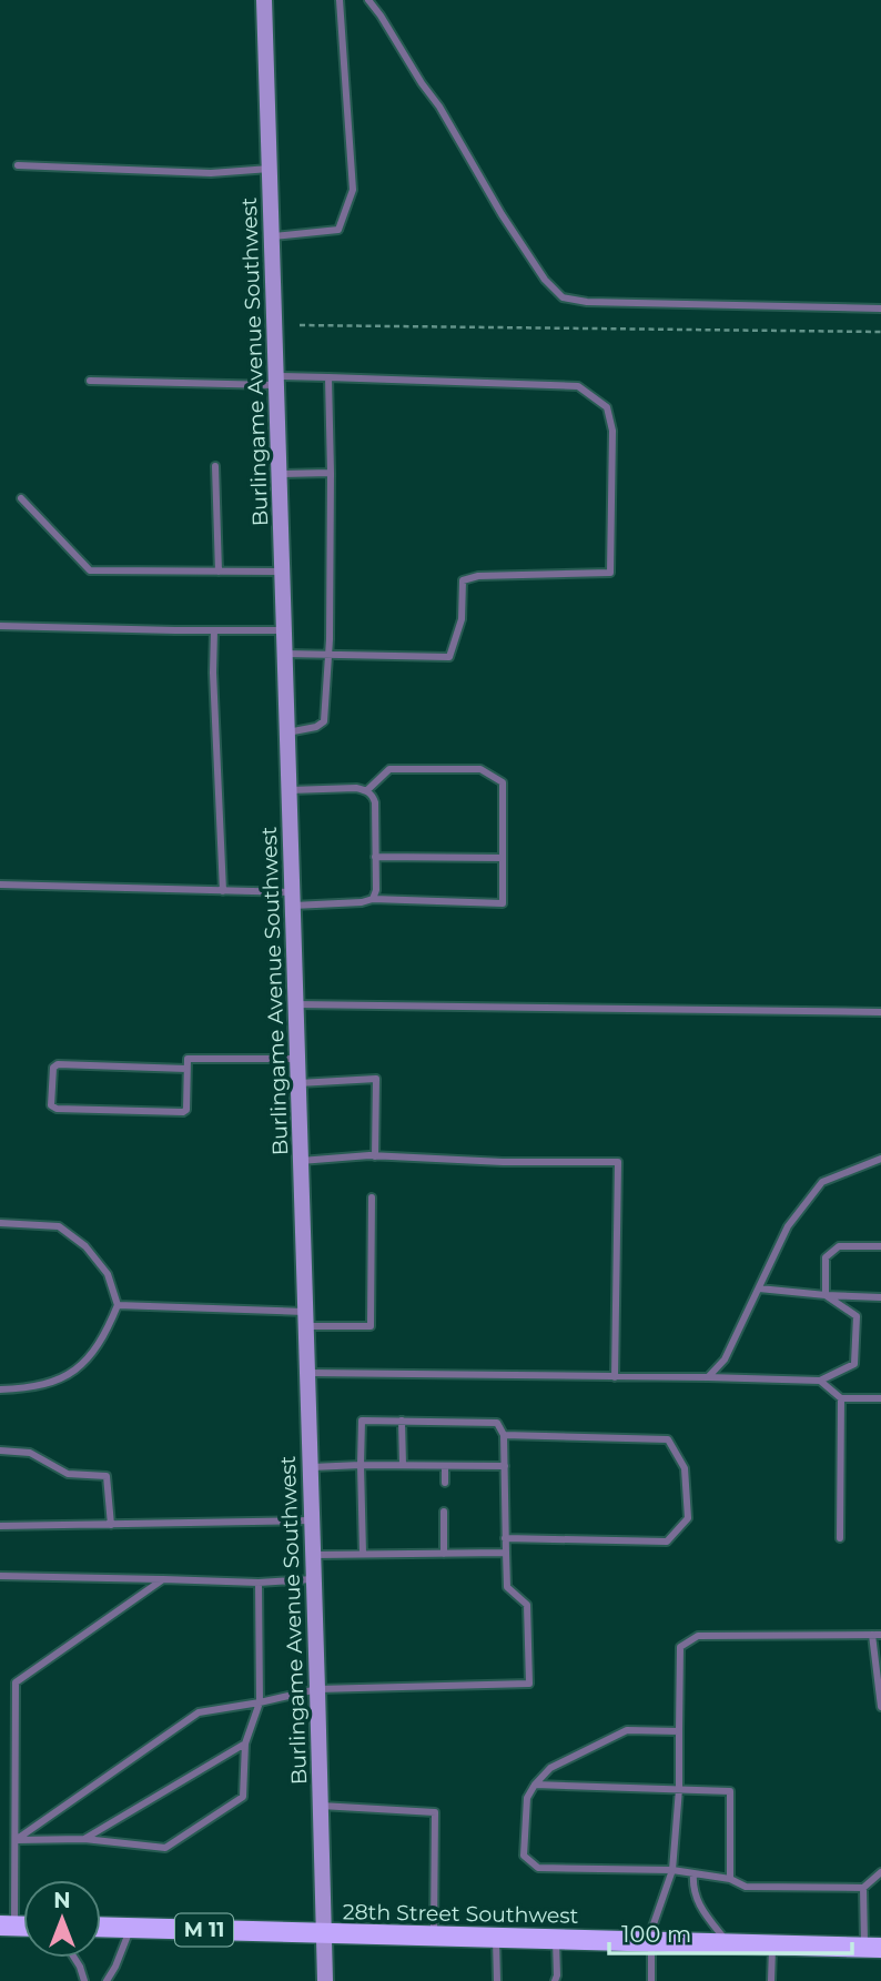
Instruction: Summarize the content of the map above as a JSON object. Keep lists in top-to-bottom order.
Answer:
{
  "streets": {
    "main road": ["28th Street Southwest", "M 11"],
    "street": ["Burlingame Avenue Southwest"]
  },
  "crossings": [
    ["Burlingame Avenue Southwest", "28th Street Southwest"]
  ],
  "scale_bar": "100 m",
  "north": "top"
}
